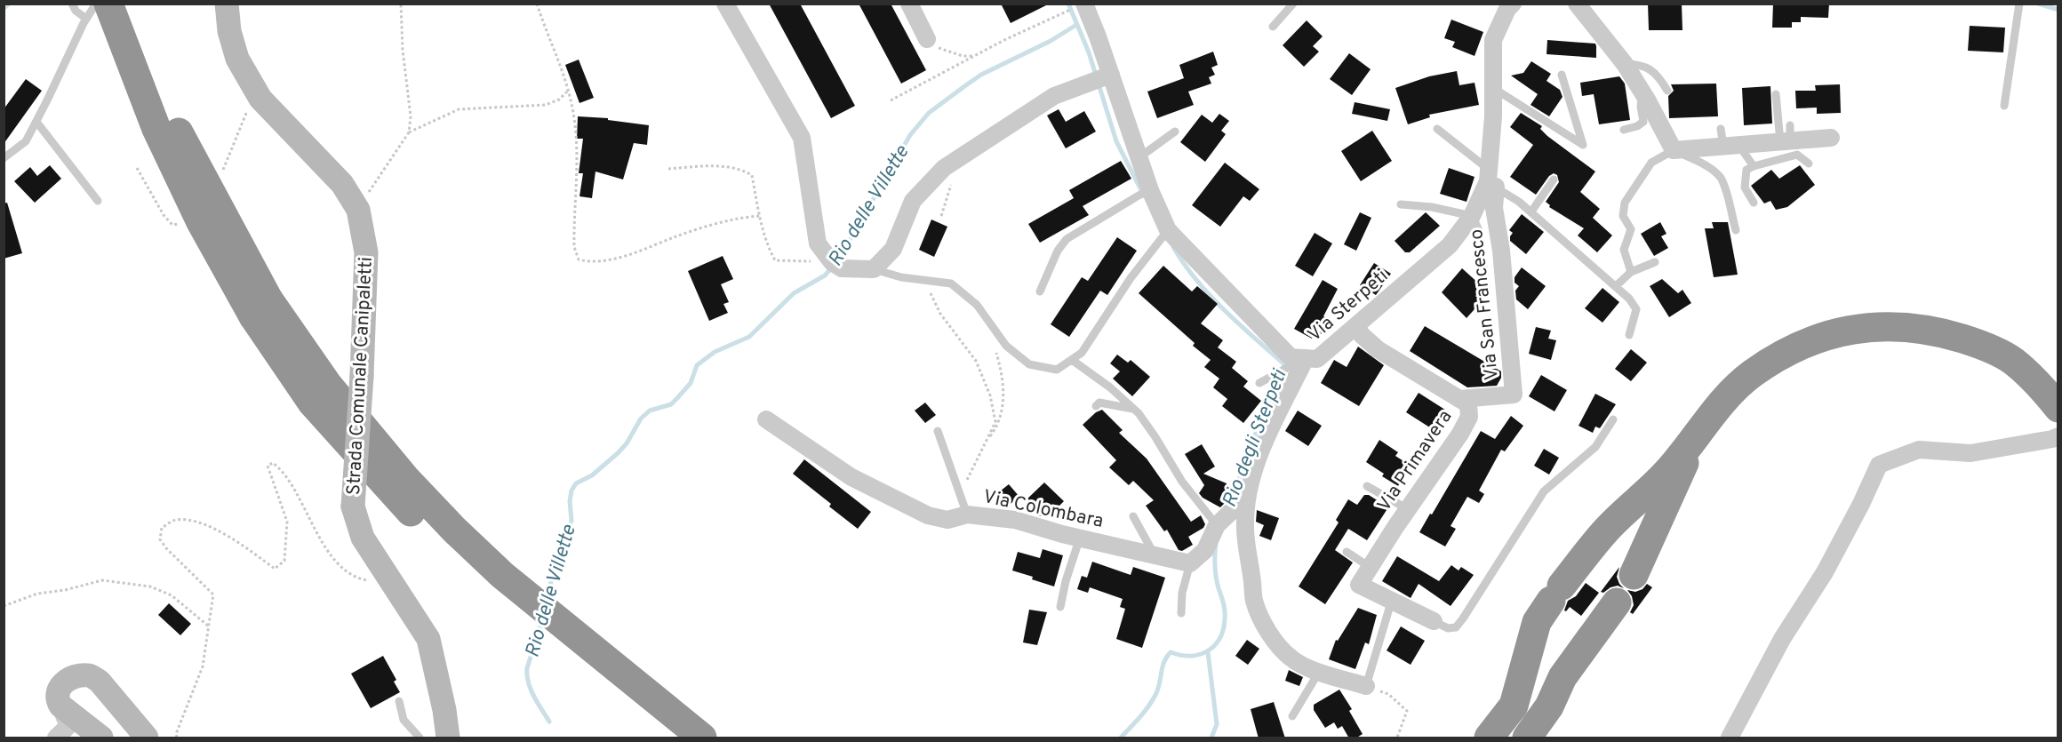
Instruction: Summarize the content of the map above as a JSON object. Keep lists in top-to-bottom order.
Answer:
{
  "streets": {
    "street": [
      "Via Sterpeti",
      "Via San Francesco",
      "Strada Comunale Canipaletti",
      "Via Primavera",
      "Via Colombara"
    ]
  },
  "crossings": [
    ["Via Sterpeti", "Via San Francesco"],
    ["Via Sterpeti", "Via Primavera"],
    ["Via San Francesco", "Via Primavera"]
  ],
  "water": ["Rio delle Villette", "Rio degli Sterpeti"]
}
